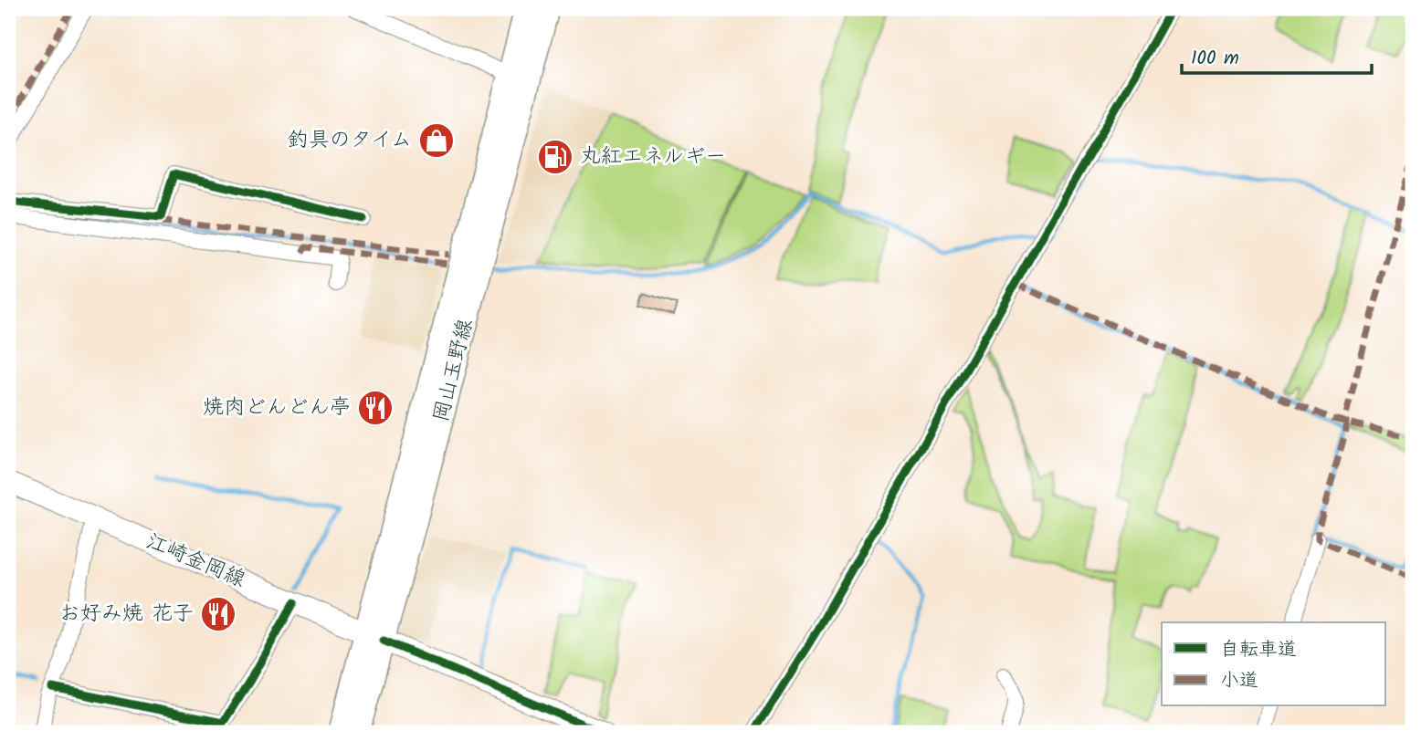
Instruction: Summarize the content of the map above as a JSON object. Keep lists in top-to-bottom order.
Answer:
{
  "streets": {
    "main road": ["岡山玉野線", "江崎金岡線"]
  },
  "crossings": [
    ["岡山玉野線", "江崎金岡線"]
  ],
  "places": {
    "shop": ["釣具のタイム"],
    "fuel station": ["丸紅エネルギー"],
    "restaurant": ["焼肉どんどん亭", "お好み焼 花子"]
  },
  "legend": ["自転車道", "小道"],
  "scale_bar": "100 m"
}
